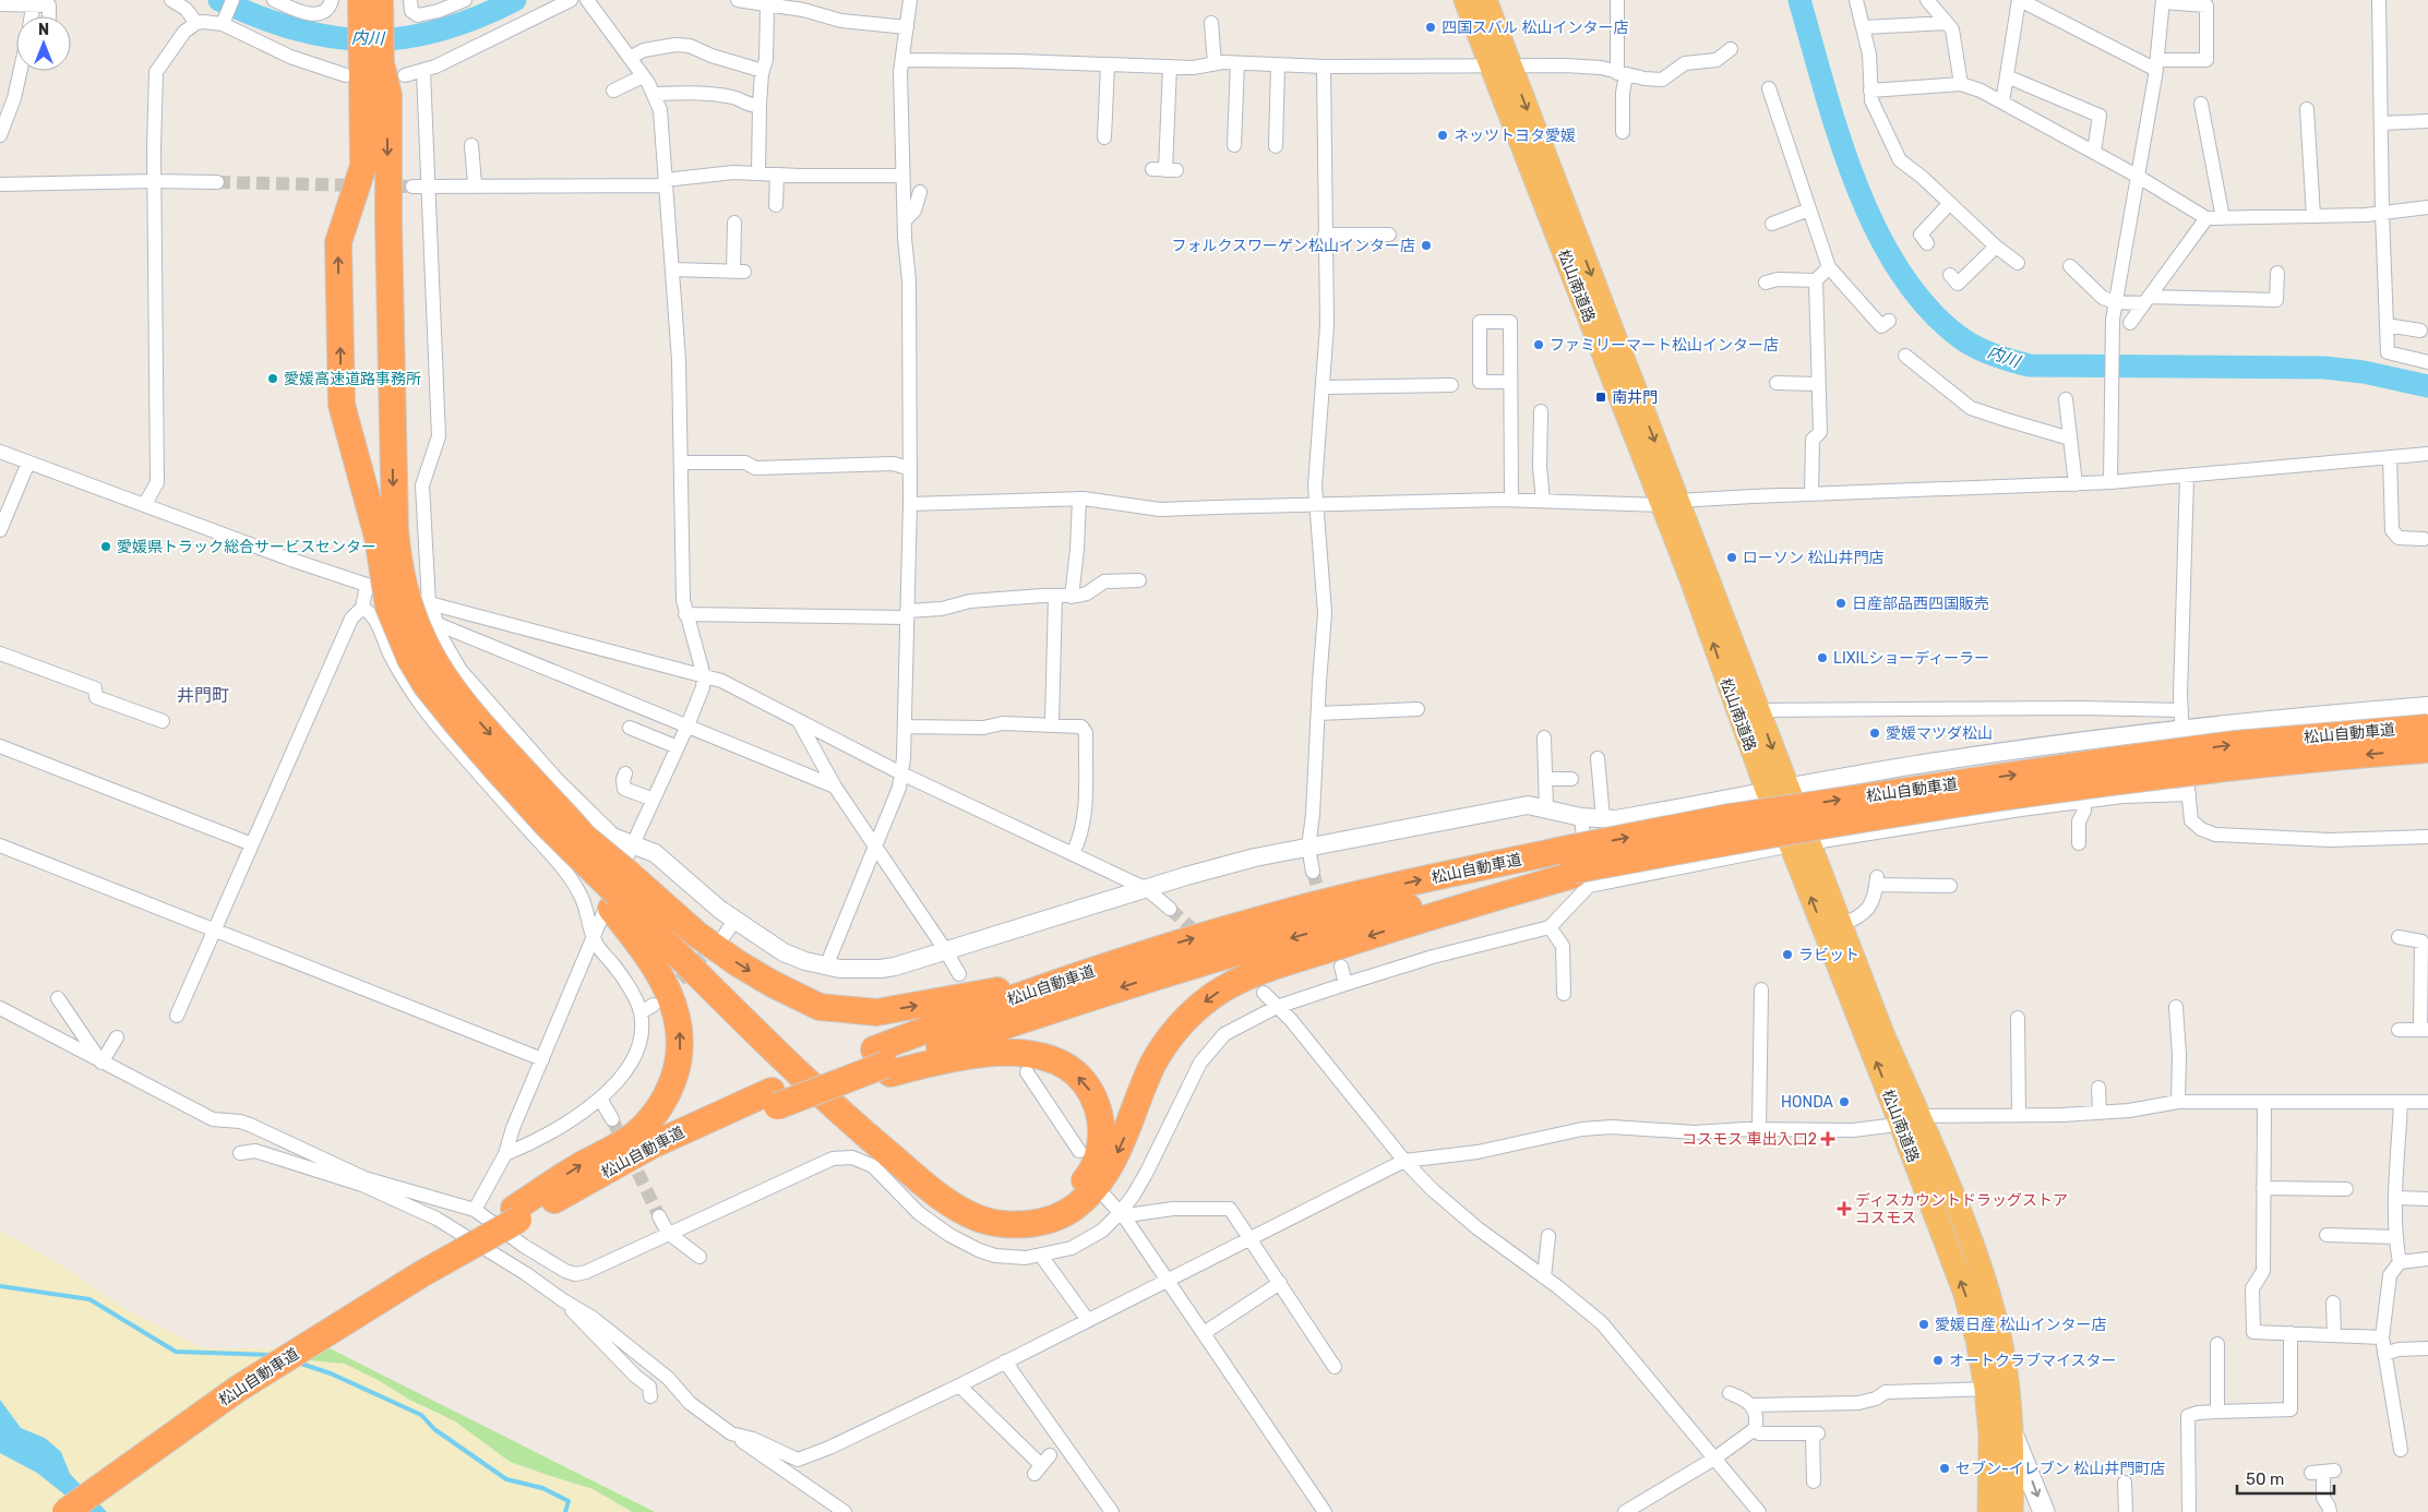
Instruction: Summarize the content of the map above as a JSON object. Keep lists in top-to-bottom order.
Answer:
{
  "streets": {
    "highway": ["松山南道路", "松山自動車道"]
  },
  "districts": ["井門町"],
  "water": ["内川"],
  "places": {
    "other": [
      "四国スバル 松山インター店",
      "ネッツトヨタ愛媛",
      "フォルクスワーゲン松山インター店",
      "ファミリーマート松山インター店",
      "愛媛高速道路事務所",
      "愛媛県トラック総合サービスセンター",
      "ローソン 松山井門店",
      "日産部品西四国販売",
      "LIXILショーディーラー",
      "愛媛マツダ松山",
      "ラビット",
      "HONDA",
      "愛媛日産 松山インター店",
      "オートクラブマイスター",
      "セブン-イレブン 松山井門町店"
    ],
    "transit": ["南井門"],
    "health": ["コスモス 車出入口2", "ディスカウントドラッグストア コスモス"]
  },
  "scale_bar": "50 m",
  "north": "top"
}
